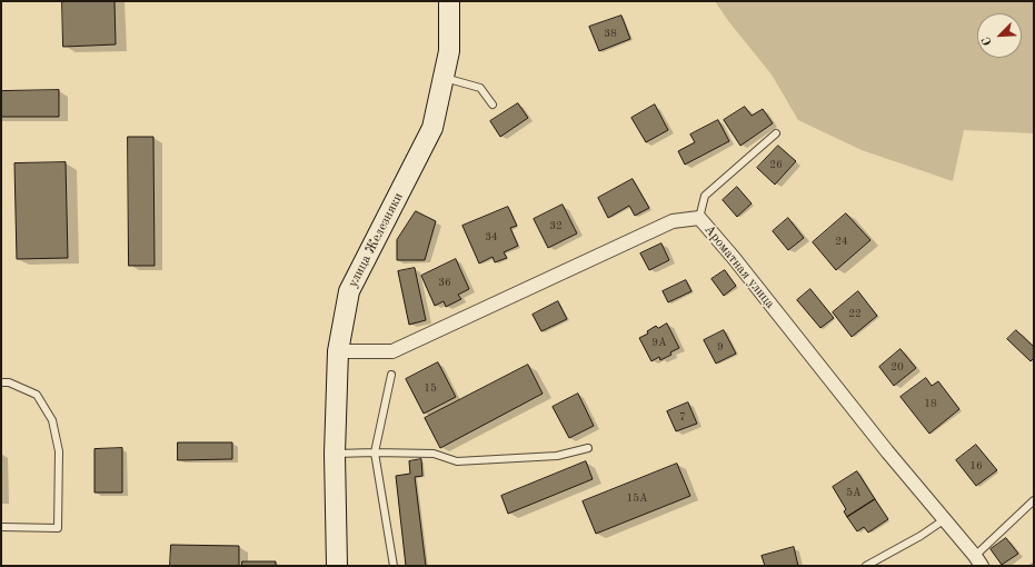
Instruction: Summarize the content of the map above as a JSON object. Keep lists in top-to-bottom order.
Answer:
{
  "streets": {
    "street": ["улица Железняки", "Ароматная улица"]
  },
  "crossings": [
    ["улица Железняки", "Ароматная улица"]
  ],
  "house_numbers": [
    "38",
    "26",
    "32",
    "34",
    "24",
    "36",
    "22",
    "9А",
    "9",
    "20",
    "15",
    "18",
    "7",
    "16",
    "5А",
    "15А"
  ],
  "north": "bottom left"
}
